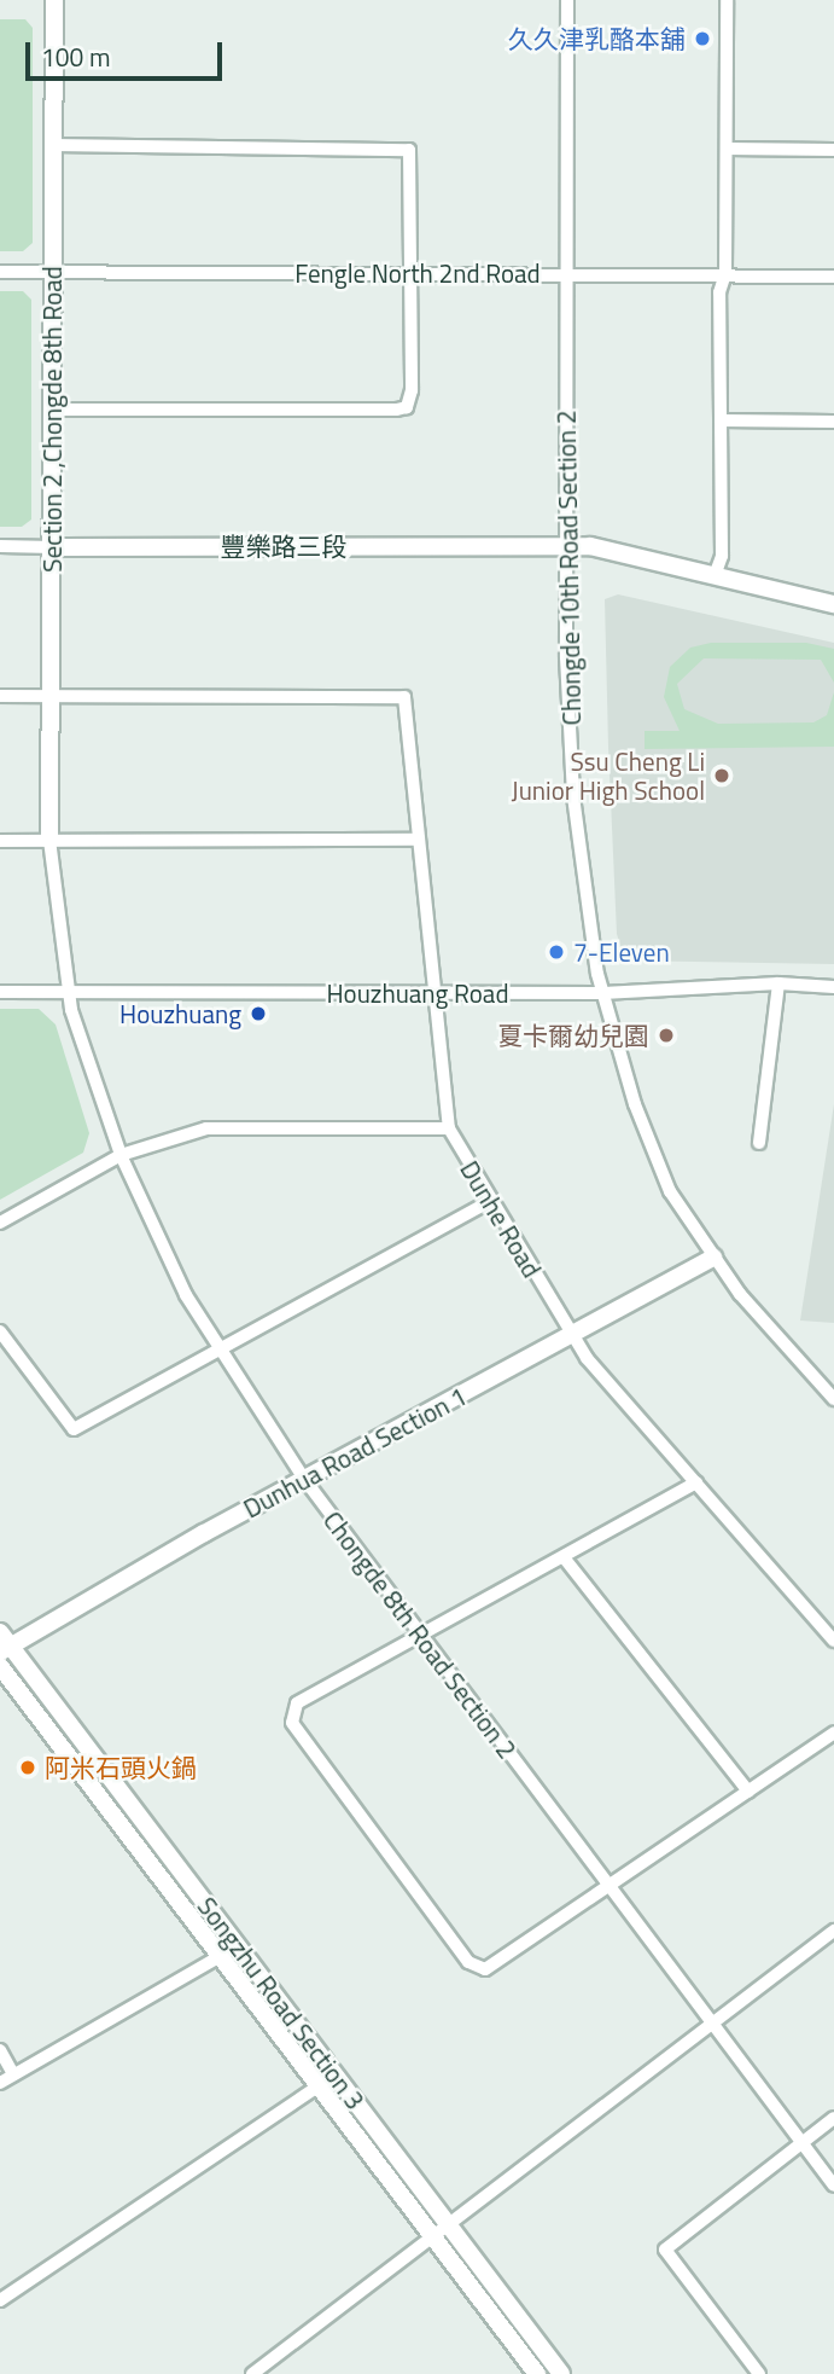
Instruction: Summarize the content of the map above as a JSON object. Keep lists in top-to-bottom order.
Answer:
{
  "streets": {
    "street": [
      "Fengle North 2nd Road",
      "Section 2 ,Chongde 8th Road",
      "豐樂路三段",
      "Chongde 10th Road Section 2",
      "Houzhuang Road",
      "Dunhe Road",
      "Dunhua Road Section 1",
      "Chongde 8th Road Section 2",
      "Songzhu Road Section 3"
    ]
  },
  "crossings": [
    ["Fengle North 2nd Road", "Section 2 ,Chongde 8th Road"],
    ["Fengle North 2nd Road", "Chongde 10th Road Section 2"],
    ["Section 2 ,Chongde 8th Road", "豐樂路三段"],
    ["Section 2 ,Chongde 8th Road", "Dunhe Road"],
    ["Section 2 ,Chongde 8th Road", "Chongde 8th Road Section 2"],
    ["豐樂路三段", "Chongde 10th Road Section 2"],
    ["Chongde 10th Road Section 2", "Houzhuang Road"],
    ["Chongde 10th Road Section 2", "Dunhua Road Section 1"],
    ["Houzhuang Road", "Dunhe Road"],
    ["Houzhuang Road", "Chongde 8th Road Section 2"],
    ["Dunhe Road", "Dunhua Road Section 1"],
    ["Dunhua Road Section 1", "Chongde 8th Road Section 2"],
    ["Dunhua Road Section 1", "Songzhu Road Section 3"]
  ],
  "places": [
    "久久津乳酪本舖",
    "Ssu Cheng Li Junior High School",
    "7-Eleven",
    "Houzhuang",
    "夏卡爾幼兒園",
    "阿米石頭火鍋"
  ],
  "scale_bar": "100 m"
}
